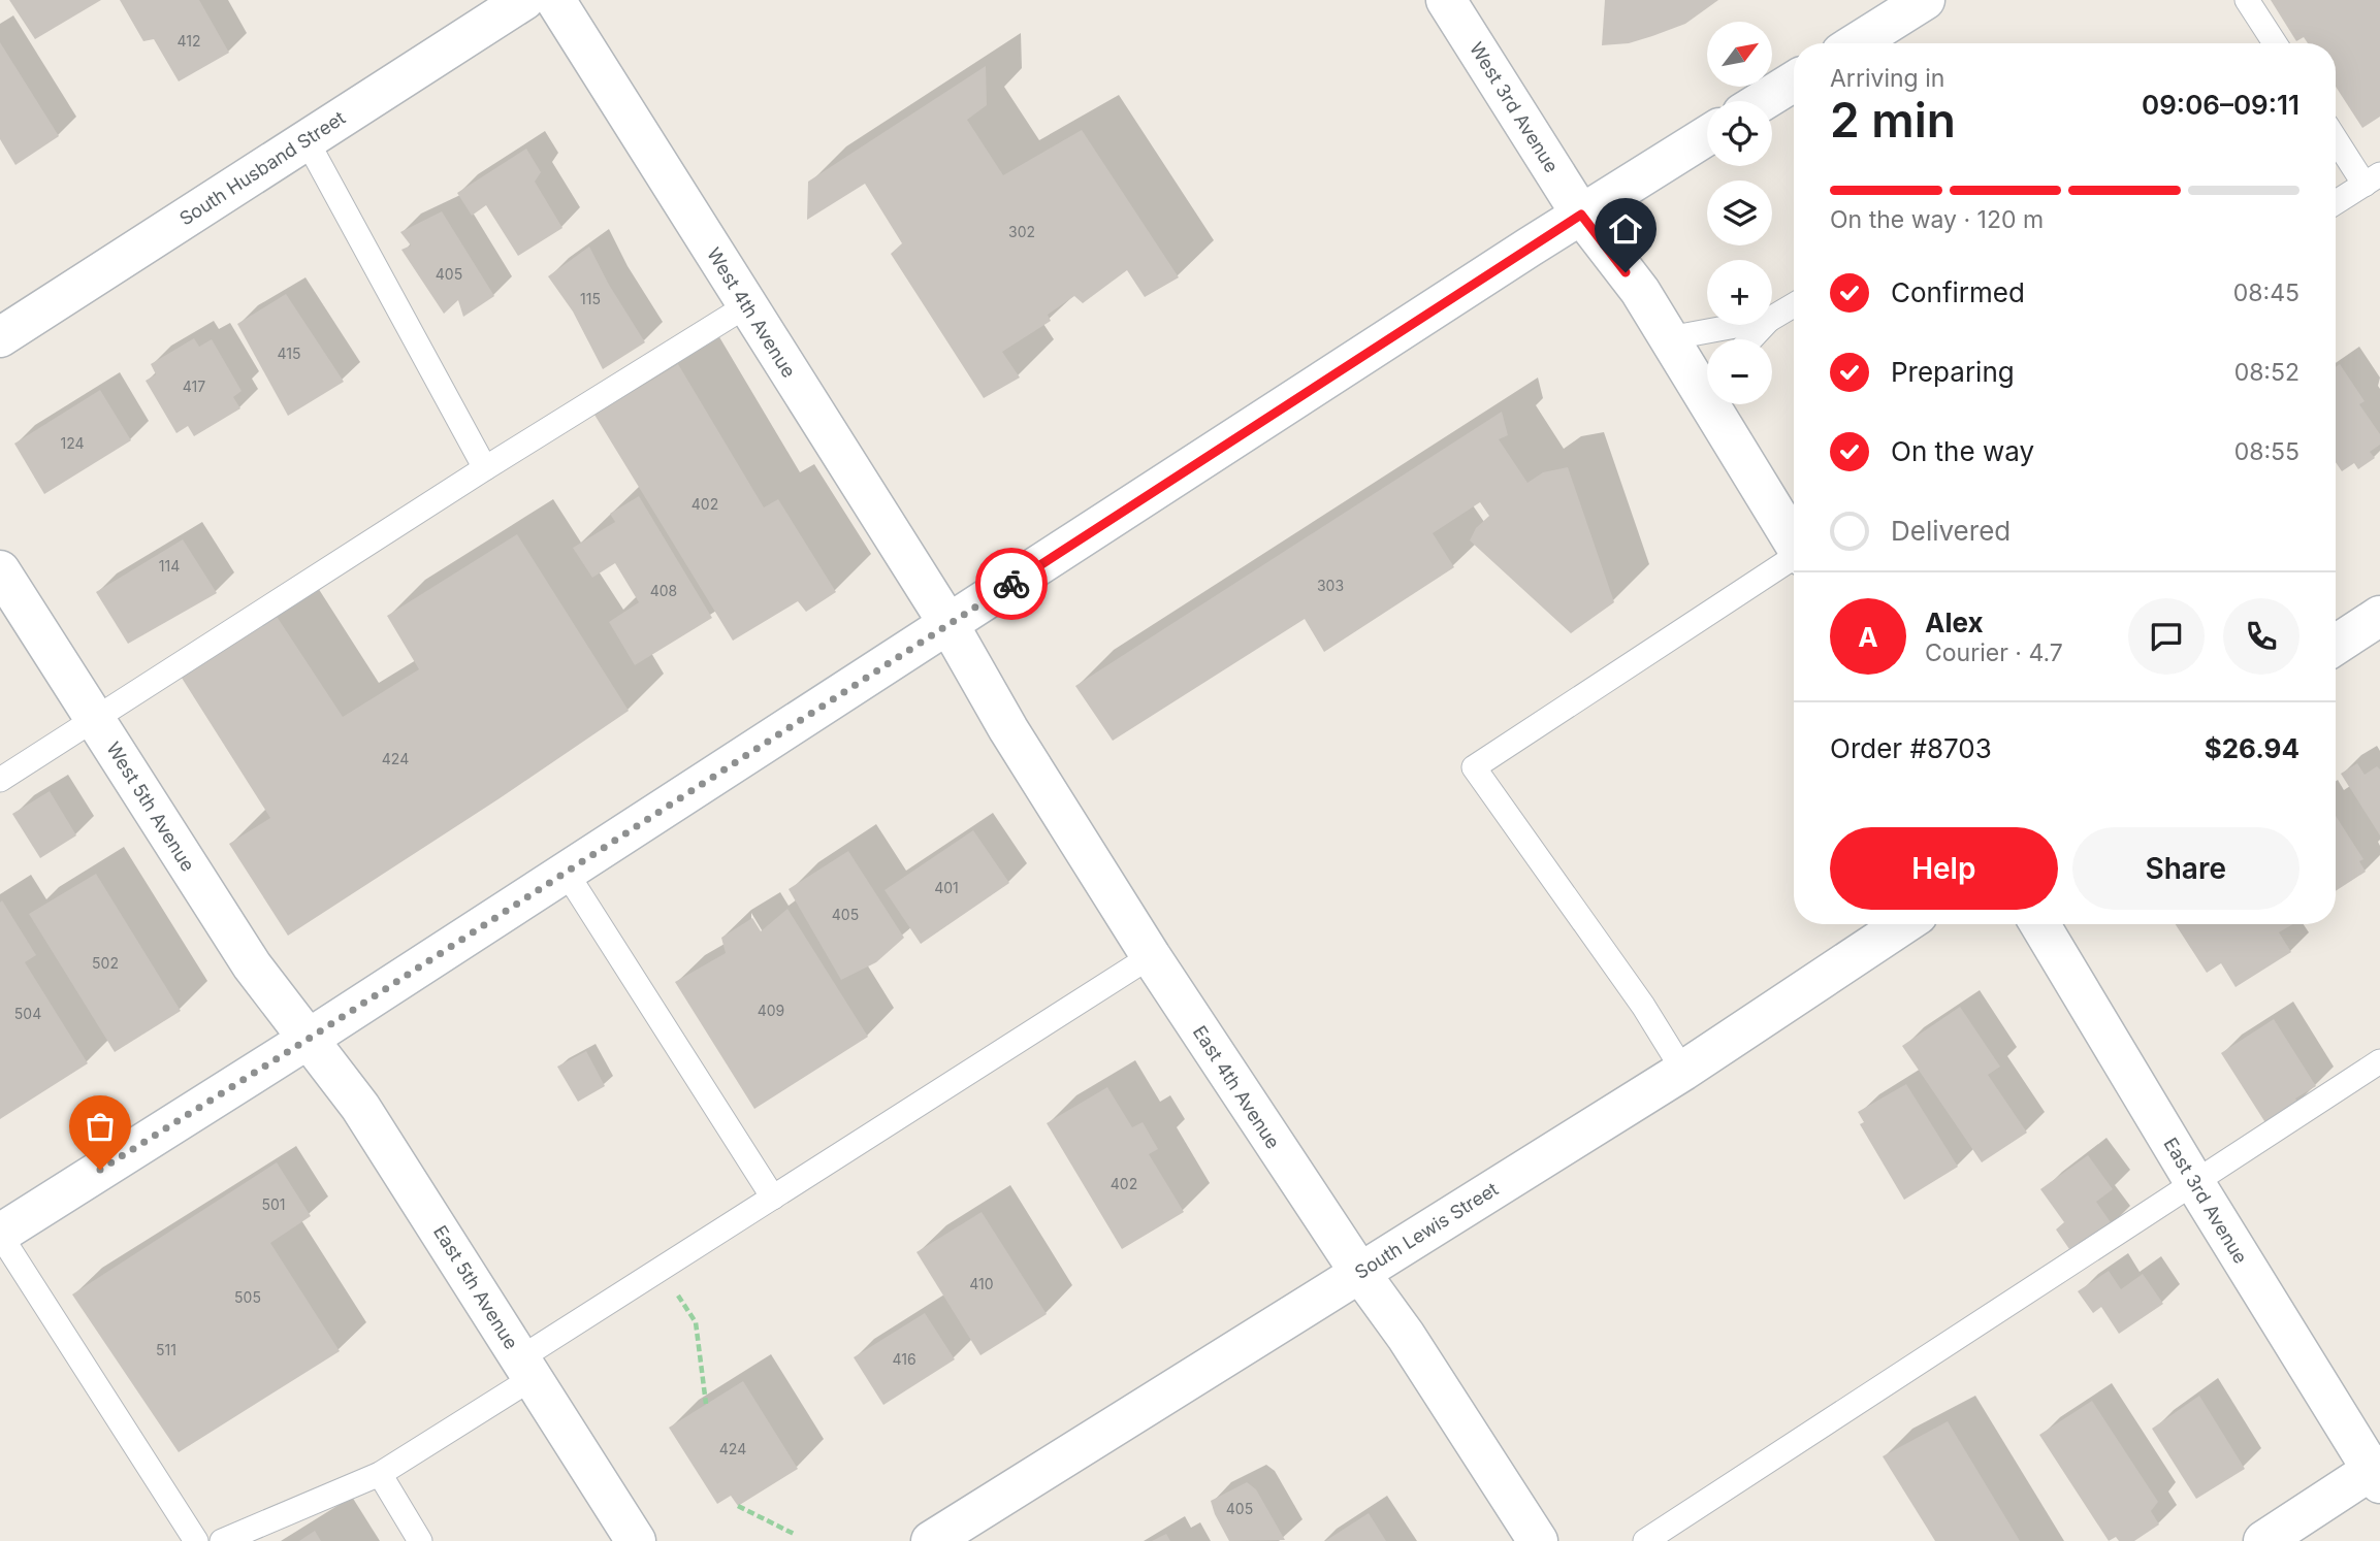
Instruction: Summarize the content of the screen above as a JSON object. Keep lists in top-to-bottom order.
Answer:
{
  "streets": {
    "street": [
      "West 3rd Avenue",
      "South Husband Street",
      "West 4th Avenue",
      "West 5th Avenue",
      "East 4th Avenue",
      "East 3rd Avenue",
      "South Lewis Street",
      "East 5th Avenue"
    ]
  },
  "crossings": [
    ["West 4th Avenue", "East 4th Avenue"],
    ["West 5th Avenue", "East 5th Avenue"],
    ["East 4th Avenue", "South Lewis Street"]
  ],
  "house_numbers": [
    "412",
    "302",
    "405",
    "115",
    "415",
    "417",
    "124",
    "402",
    "114",
    "303",
    "408",
    "424",
    "401",
    "405",
    "502",
    "409",
    "504",
    "402",
    "501",
    "410",
    "505",
    "511",
    "416",
    "424",
    "405"
  ],
  "north": "top right",
  "page": {
    "map_buttons": ["+", "−"],
    "heading": ["2 min", "Arriving in", "09:06–09:11"],
    "panel": [
      "Alex",
      "Courier · 4.7",
      "Order #8703",
      "$26.94"
    ],
    "bar": "On the way · 120 m",
    "list": [
      ["Confirmed", "08:45"],
      ["Preparing", "08:52"],
      ["On the way", "08:55"],
      "Delivered"
    ],
    "round": "A",
    "buttons": ["Help", "Share"]
  }
}
